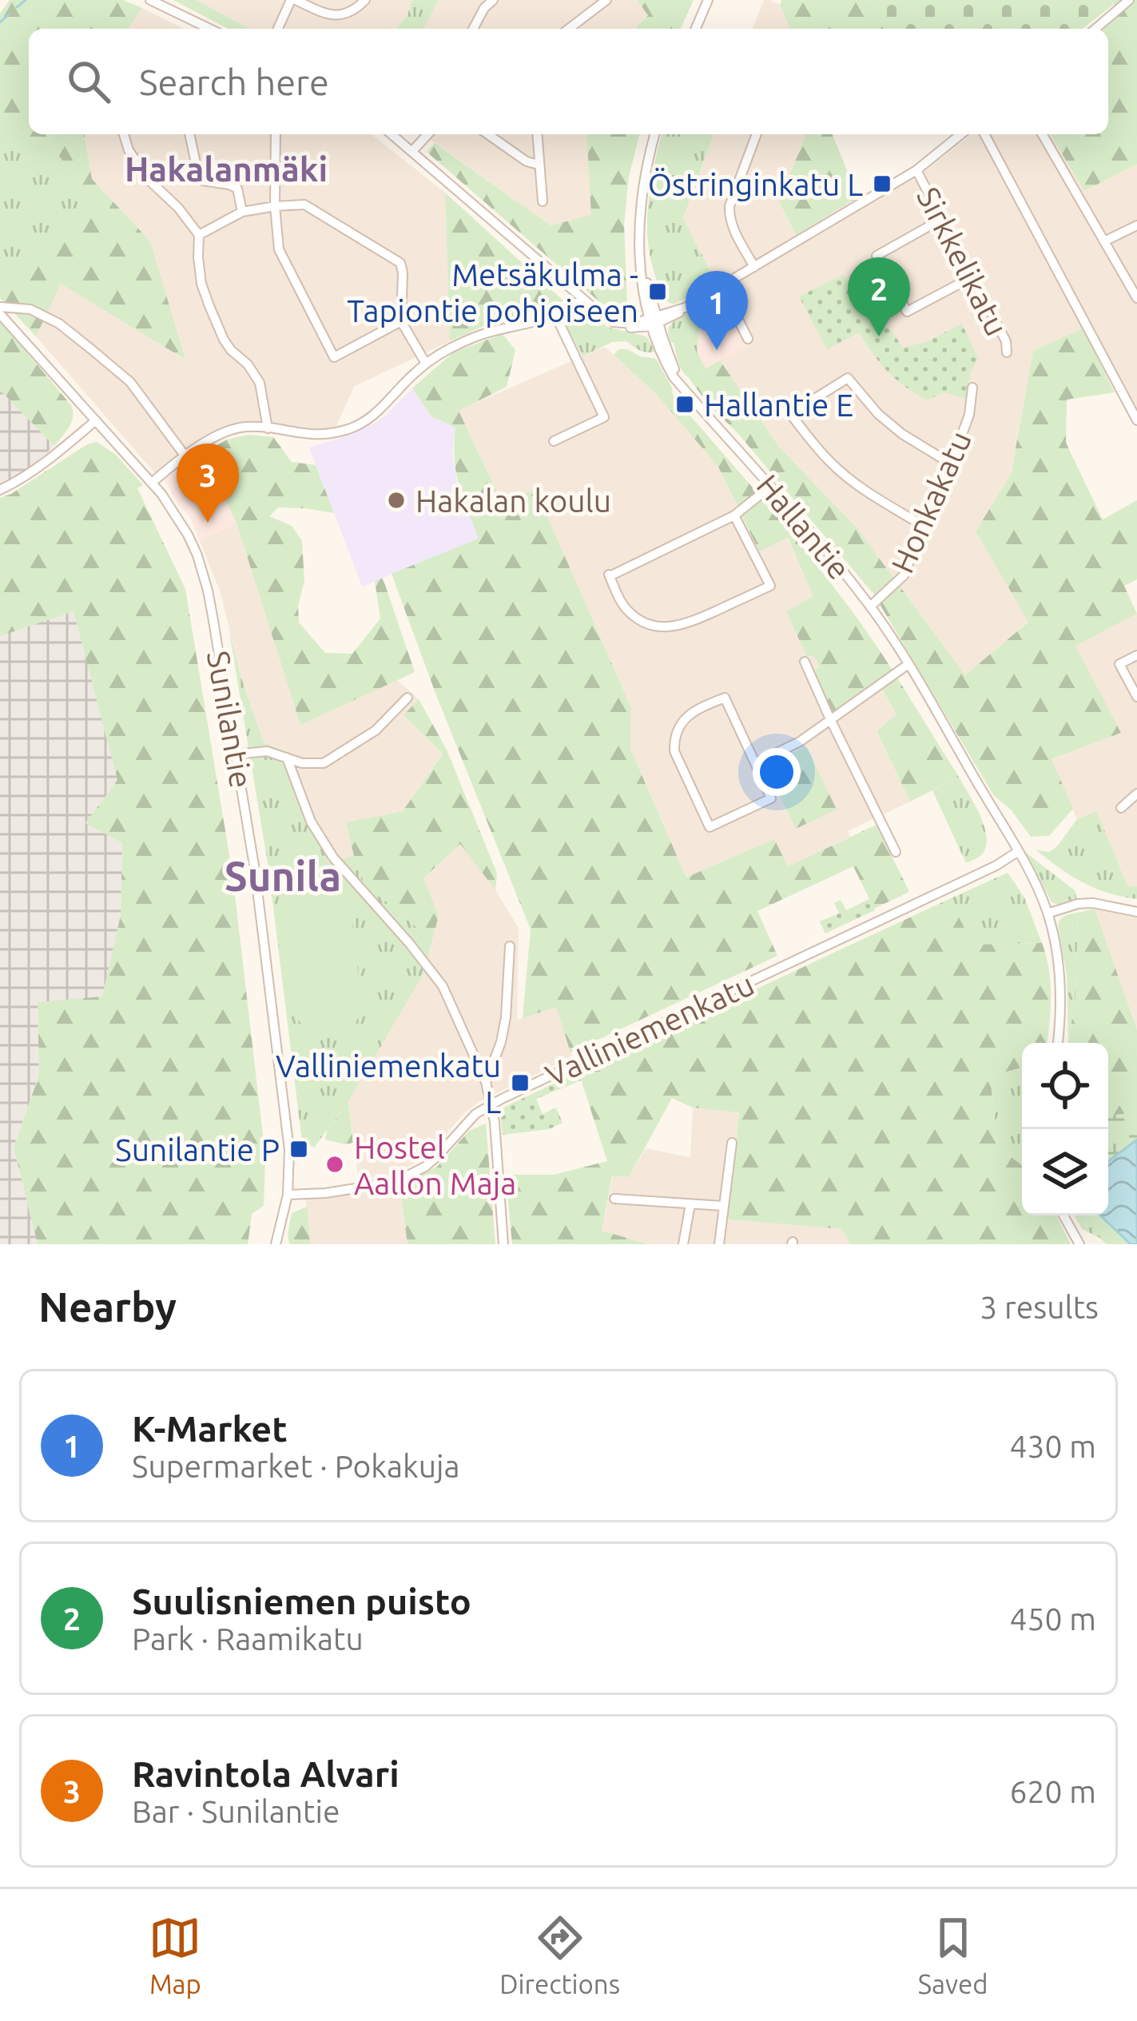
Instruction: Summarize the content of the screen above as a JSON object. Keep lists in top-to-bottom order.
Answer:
{
  "streets": {
    "street": [
      "Sirkkelikatu",
      "Honkakatu",
      "Hallantie",
      "Sunilantie",
      "Valliniemenkatu"
    ]
  },
  "crossings": [
    ["Honkakatu", "Hallantie"],
    ["Hallantie", "Valliniemenkatu"],
    ["Sunilantie", "Valliniemenkatu"]
  ],
  "districts": ["Hakalanmäki", "Sunila"],
  "places": {
    "transit": [
      "Östringinkatu L",
      "Metsäkulma - Tapiontie pohjoiseen",
      "Hallantie E",
      "Valliniemenkatu L",
      "Sunilantie P"
    ],
    "other": ["Hakalan koulu", "Hostel Aallon Maja"]
  },
  "page": {
    "search": "Search here",
    "pins": ["2", "1", "3"],
    "heading": ["Nearby", "3 results"],
    "list": [
      {
        "mark": "1",
        "name": "K-Market",
        "note": "Supermarket · Pokakuja",
        "value": "430 m"
      },
      {
        "mark": "2",
        "name": "Suulisniemen puisto",
        "note": "Park · Raamikatu",
        "value": "450 m"
      },
      {
        "mark": "3",
        "name": "Ravintola Alvari",
        "note": "Bar · Sunilantie",
        "value": "620 m"
      }
    ],
    "nav": ["Map", "Directions", "Saved"]
  }
}
